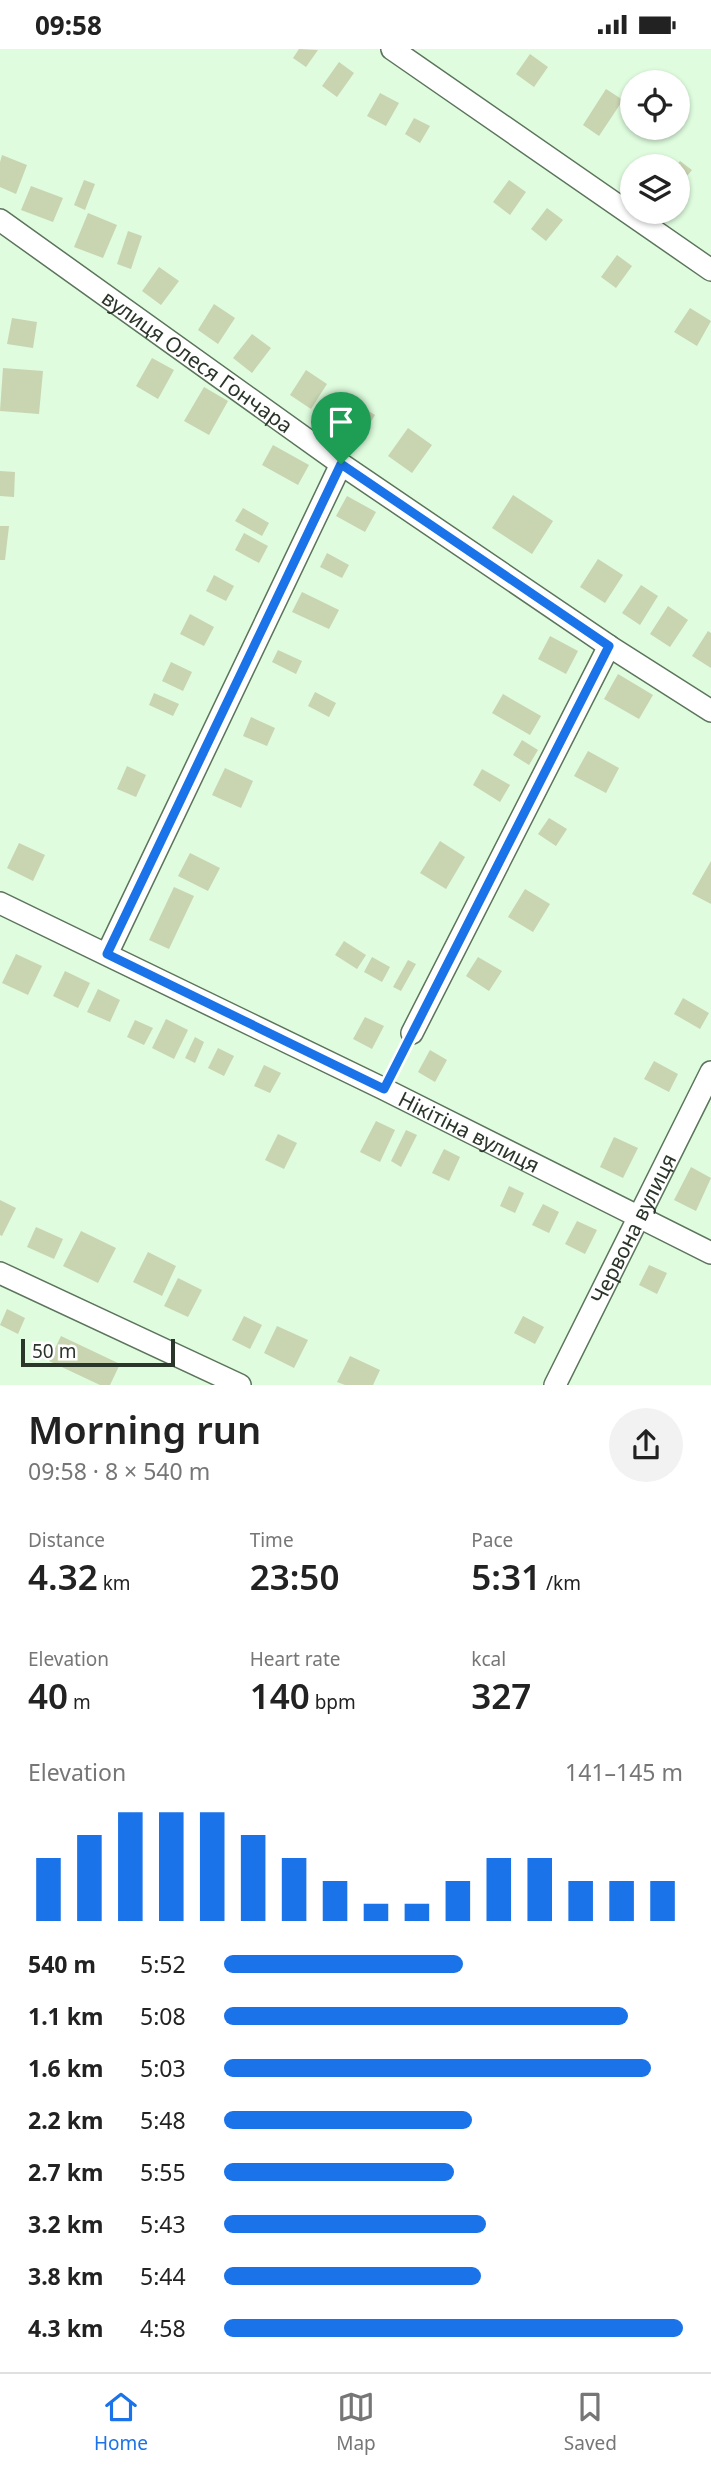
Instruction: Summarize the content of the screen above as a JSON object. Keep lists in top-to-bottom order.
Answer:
{
  "streets": {
    "street": ["вулиця Олеся Гончара", "Нікітіна вулиця", "Червона вулиця"]
  },
  "crossings": [
    ["Нікітіна вулиця", "Червона вулиця"]
  ],
  "scale_bar": "50 m",
  "page": {
    "status": "09:58",
    "scale": "50 m",
    "heading": ["Morning run", "09:58 · 8 × 540 m"],
    "stats": [
      ["Distance", "4.32 km"],
      ["Time", "23:50"],
      ["Pace", "5:31 /km"],
      ["Elevation", "40 m"],
      ["Heart rate", "140 bpm"],
      ["kcal", "327"]
    ],
    "chart": ["Elevation", "141–145 m"],
    "list": [
      {
        "name": "540 m",
        "note": "5:52"
      },
      {
        "name": "1.1 km",
        "note": "5:08"
      },
      {
        "name": "1.6 km",
        "note": "5:03"
      },
      {
        "name": "2.2 km",
        "note": "5:48"
      },
      {
        "name": "2.7 km",
        "note": "5:55"
      },
      {
        "name": "3.2 km",
        "note": "5:43"
      },
      {
        "name": "3.8 km",
        "note": "5:44"
      },
      {
        "name": "4.3 km",
        "note": "4:58"
      }
    ],
    "tabs": ["Home", "Map", "Saved"]
  }
}
